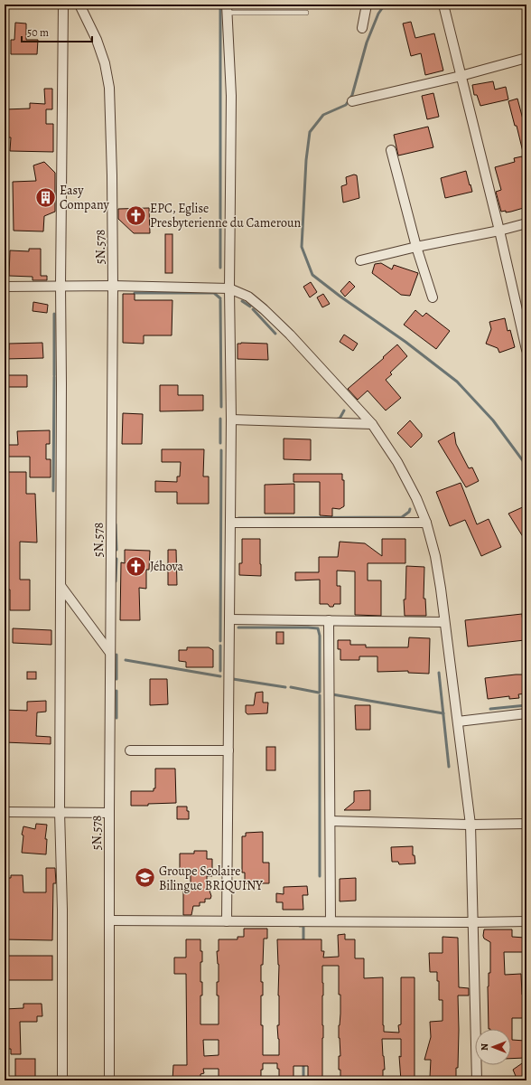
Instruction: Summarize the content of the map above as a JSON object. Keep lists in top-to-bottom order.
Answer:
{
  "streets": {
    "street": ["5N.578"]
  },
  "places": {
    "building": ["Easy Company"],
    "church": ["EPC, Eglise Presbyterienne du Cameroun", "Jéhova"],
    "school or university": ["Groupe Scolaire Bilingue BRIQUINY"]
  },
  "scale_bar": "50 m",
  "north": "left"
}
